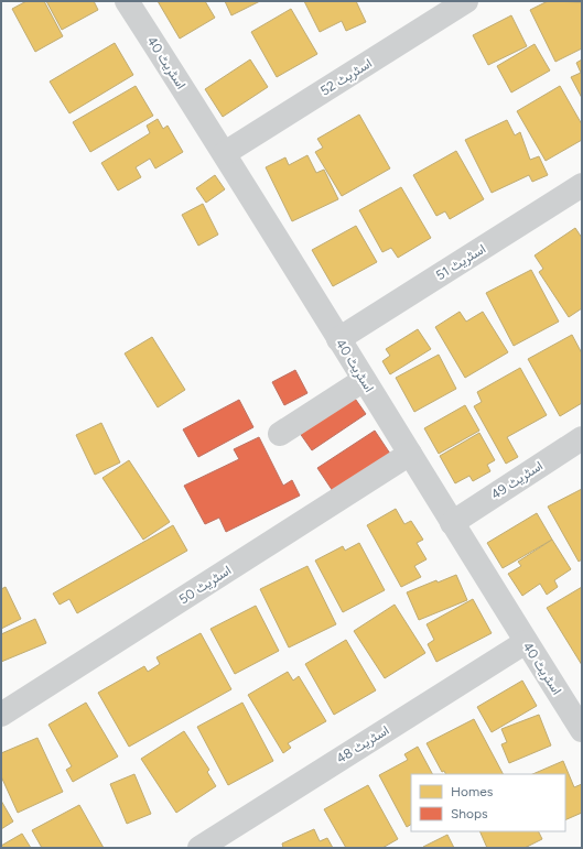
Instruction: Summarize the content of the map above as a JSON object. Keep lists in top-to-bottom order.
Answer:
{
  "streets": {
    "street": [
      "اسٹریٹ 40",
      "اسٹریٹ 52",
      "اسٹریٹ 51",
      "اسٹریٹ 49",
      "اسٹریٹ 50",
      "اسٹریٹ 48"
    ]
  },
  "crossings": [
    ["اسٹریٹ 40", "اسٹریٹ 52"],
    ["اسٹریٹ 40", "اسٹریٹ 51"],
    ["اسٹریٹ 40", "اسٹریٹ 49"],
    ["اسٹریٹ 40", "اسٹریٹ 50"],
    ["اسٹریٹ 40", "اسٹریٹ 48"]
  ],
  "legend": ["Homes", "Shops"]
}
